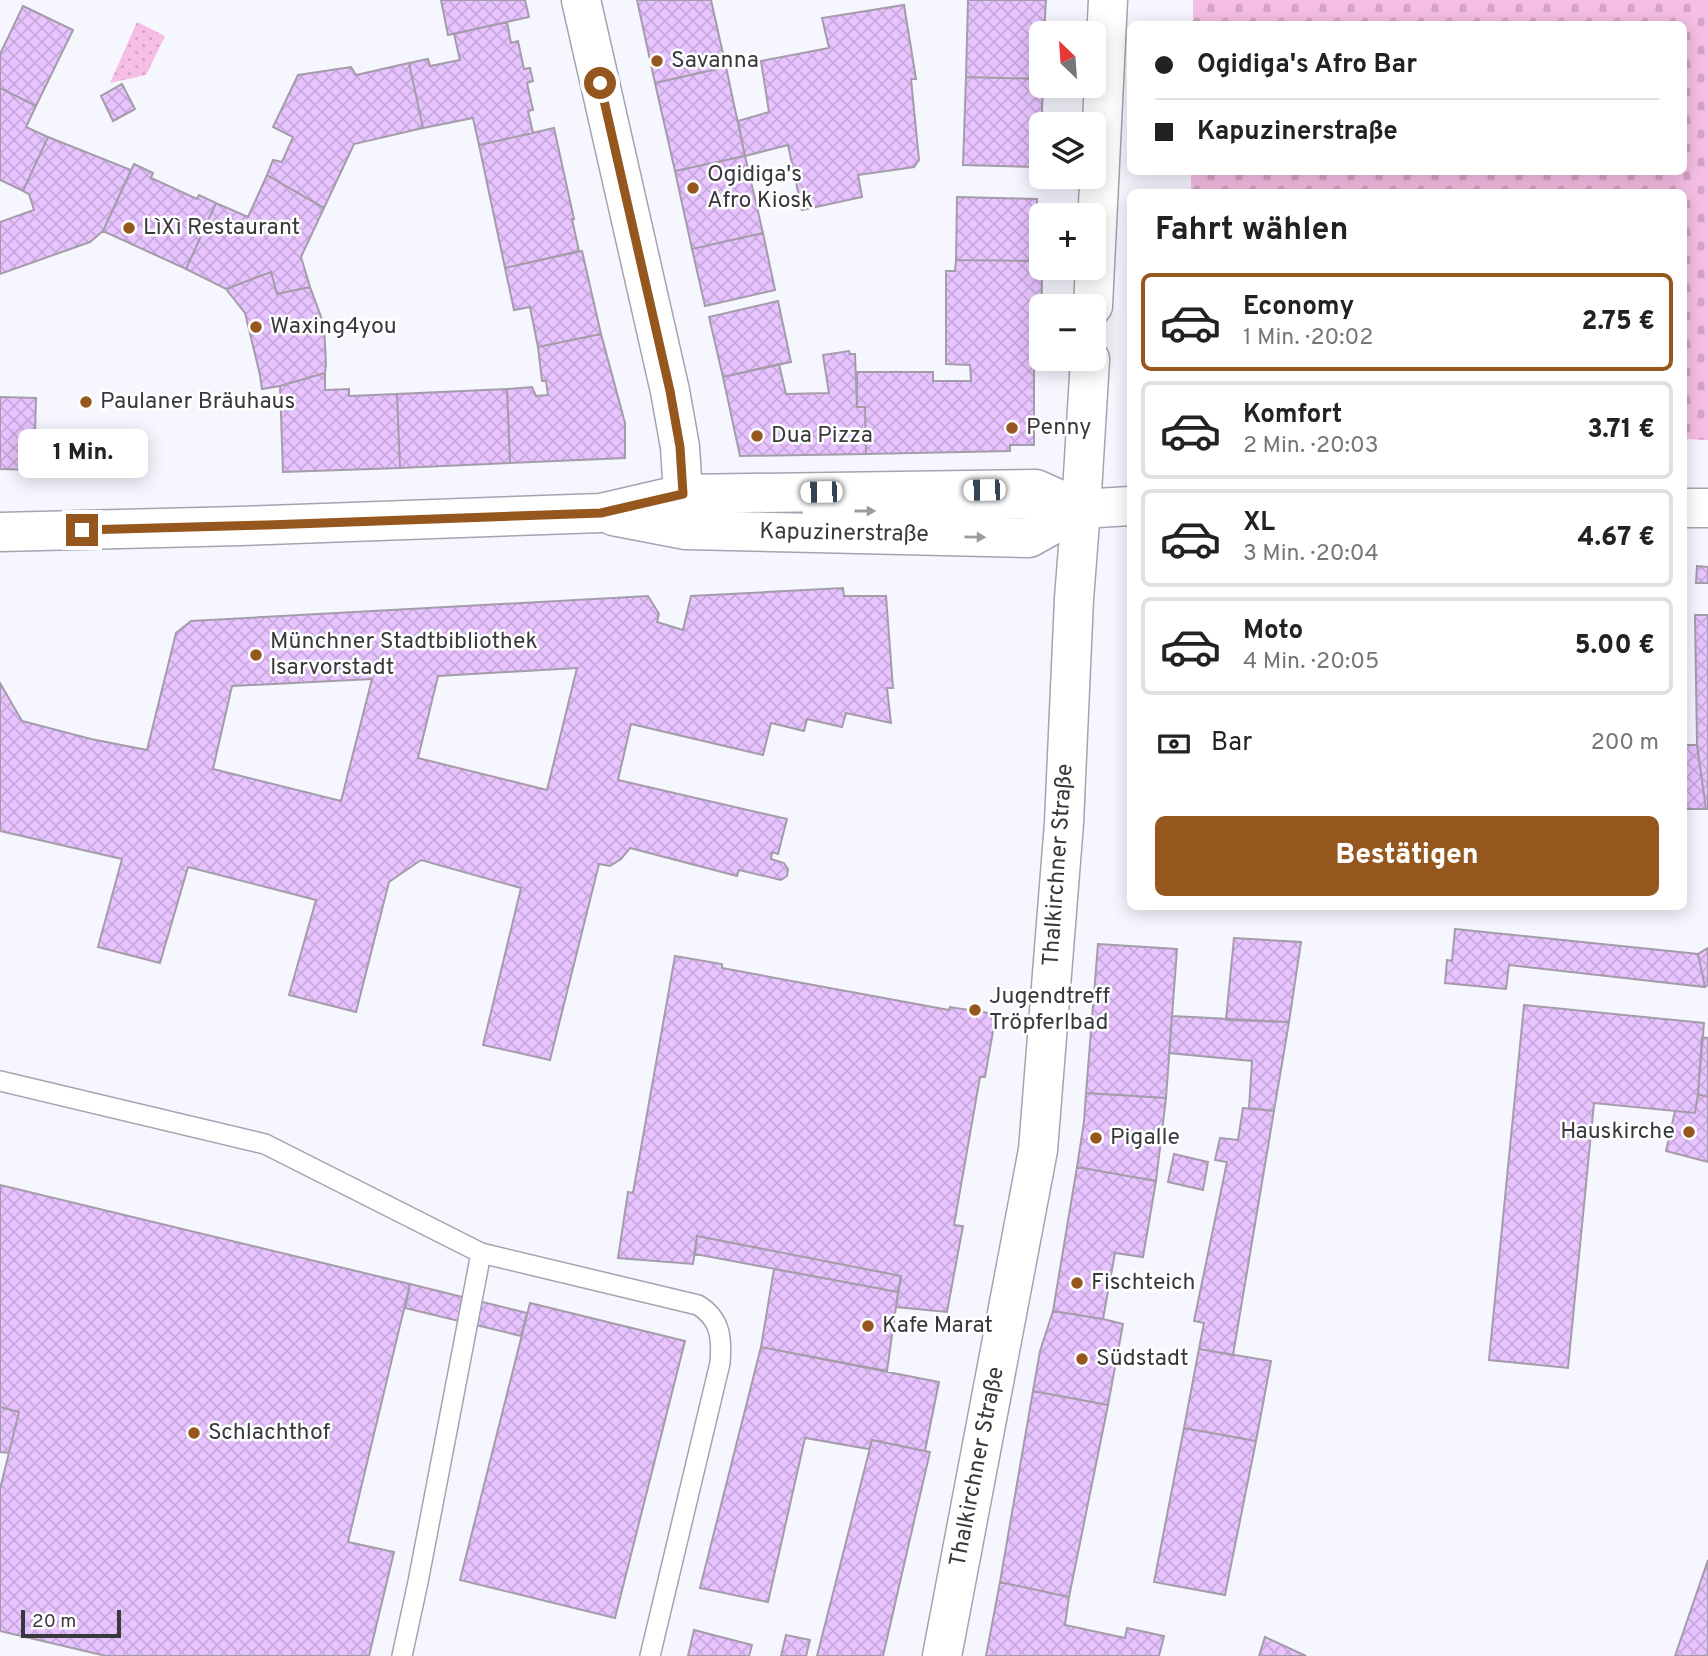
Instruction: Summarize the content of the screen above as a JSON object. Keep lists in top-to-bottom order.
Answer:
{
  "streets": {
    "street": ["Kapuzinerstraße", "Thalkirchner Straße"]
  },
  "crossings": [
    ["Kapuzinerstraße", "Thalkirchner Straße"]
  ],
  "places": [
    "Savanna",
    "Ogidiga's Afro Kiosk",
    "LìXì Restaurant",
    "Waxing4you",
    "Paulaner Bräuhaus",
    "Penny",
    "Dua Pizza",
    "Münchner Stadtbibliothek Isarvorstadt",
    "Jugendtreff Tröpferlbad",
    "Hauskirche",
    "Pigalle",
    "Fischteich",
    "Kafe Marat",
    "Südstadt",
    "Schlachthof"
  ],
  "scale_bar": "20 m",
  "north": "top left",
  "page": {
    "map_buttons": ["+", "−"],
    "banner": ["Ogidiga's Afro Bar", "Kapuzinerstraße"],
    "heading": "Fahrt wählen",
    "list": [
      {
        "name": "Economy",
        "note": "1 Min. · 20:02",
        "value": "2.75 €"
      },
      {
        "name": "Komfort",
        "note": "2 Min. · 20:03",
        "value": "3.71 €"
      },
      {
        "name": "XL",
        "note": "3 Min. · 20:04",
        "value": "4.67 €"
      },
      {
        "name": "Moto",
        "note": "4 Min. · 20:05",
        "value": "5.00 €"
      }
    ],
    "bubble": "1 Min.",
    "pay": ["Bar", "200 m"],
    "buttons": "Bestätigen",
    "scale": "20 m"
  }
}
